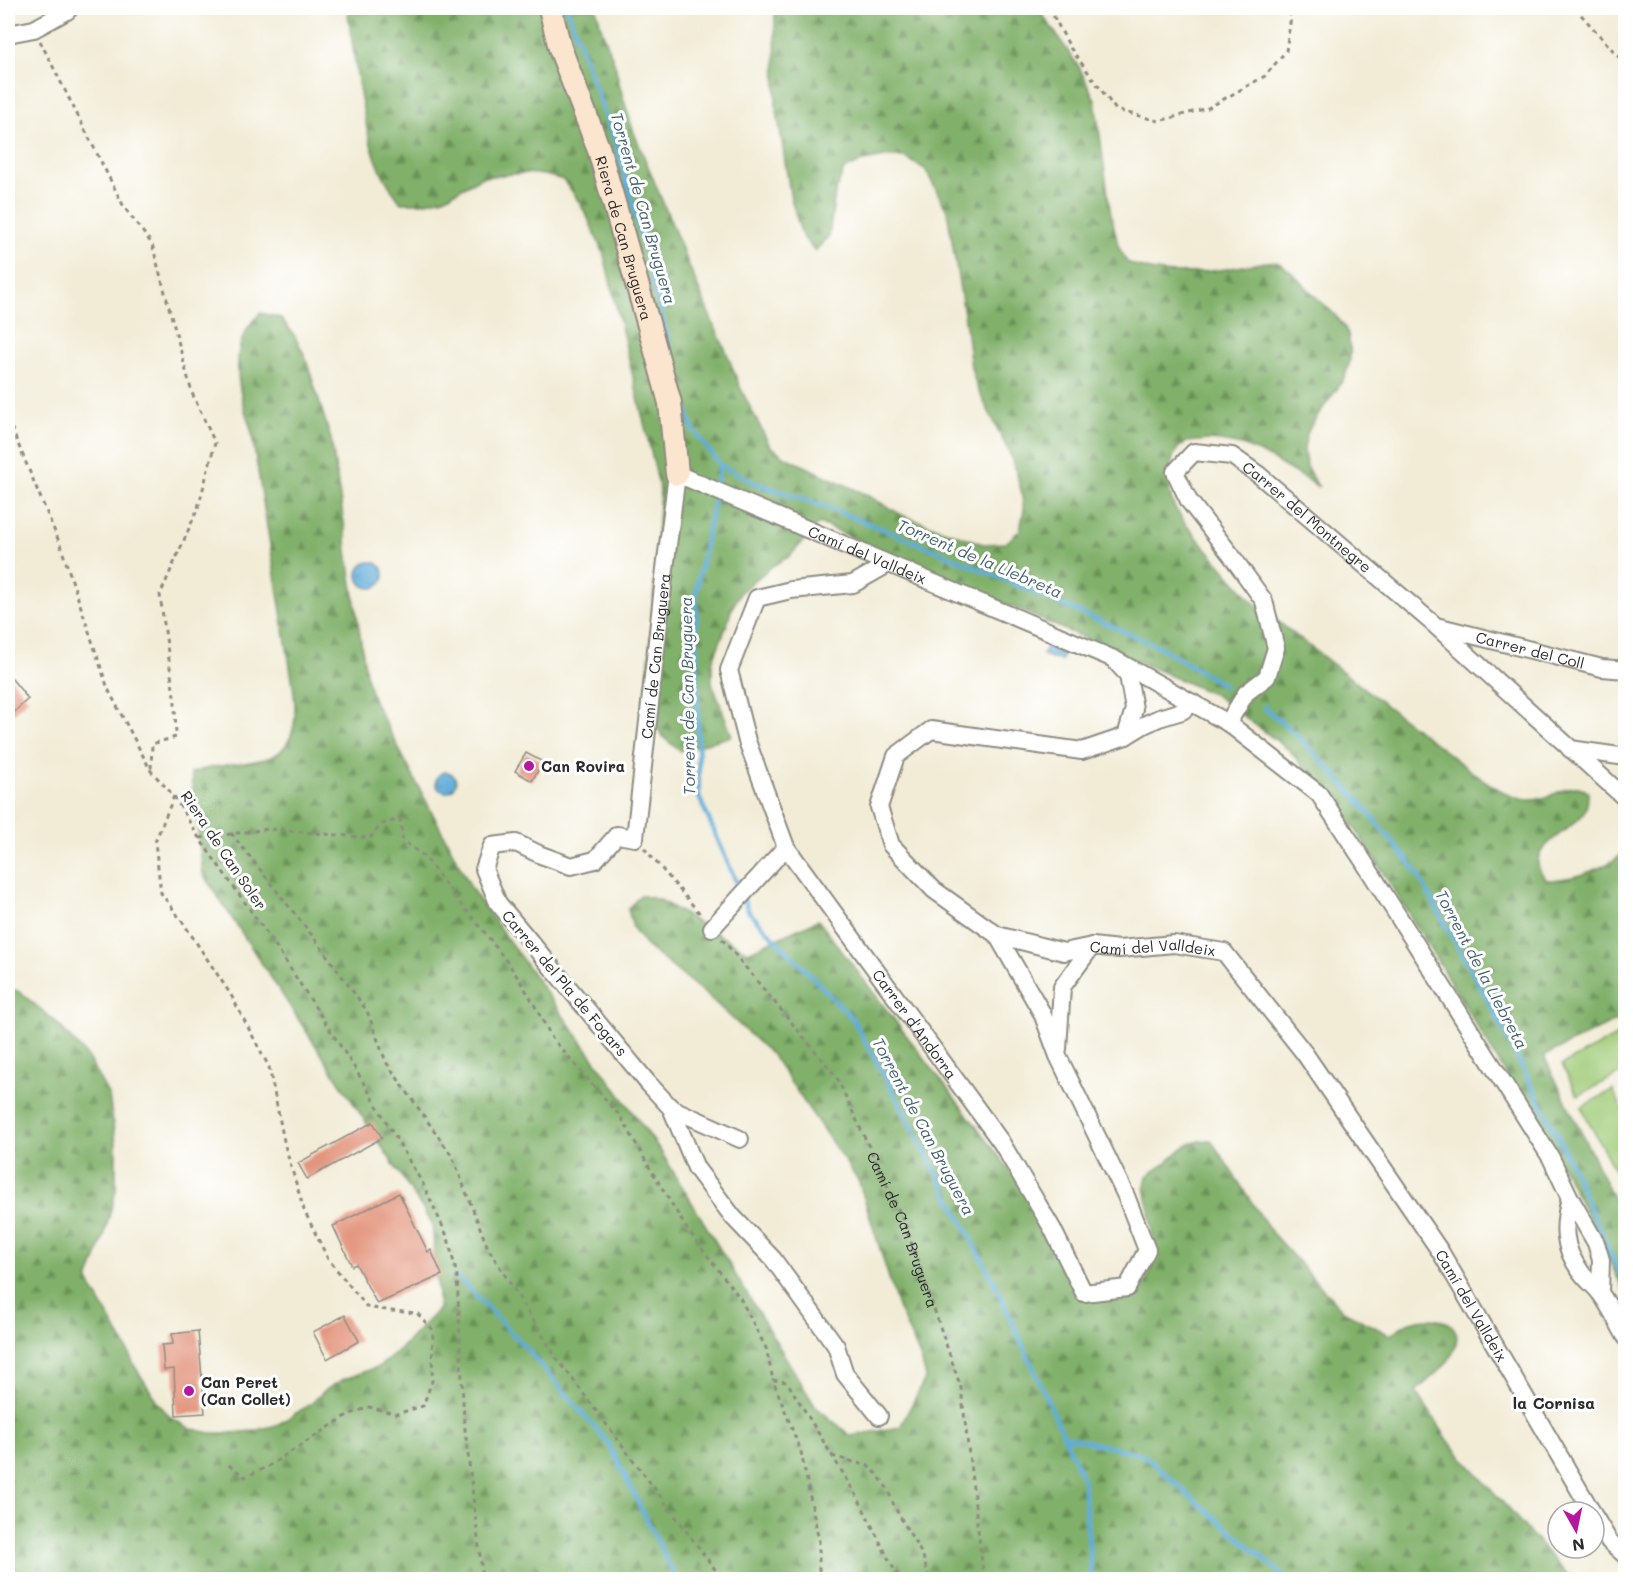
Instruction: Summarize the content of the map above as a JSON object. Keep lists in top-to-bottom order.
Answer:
{
  "streets": {
    "street": [
      "Riera de Can Bruguera",
      "Carrer del Montnegre",
      "Camí del Valldeix",
      "Carrer del Coll",
      "Camí de Can Bruguera",
      "Carrer del Pla de Fogars",
      "Carrer d'Andorra"
    ],
    "path": ["Riera de Can Soler"]
  },
  "crossings": [
    ["Riera de Can Bruguera", "Camí del Valldeix"],
    ["Riera de Can Bruguera", "Camí de Can Bruguera"],
    ["Carrer del Montnegre", "Carrer del Coll"],
    ["Camí del Valldeix", "Camí de Can Bruguera"],
    ["Camí del Valldeix", "Carrer d'Andorra"],
    ["Camí de Can Bruguera", "Carrer del Pla de Fogars"]
  ],
  "districts": ["la Cornisa"],
  "water": ["Torrent de Can Bruguera", "Torrent de la Llebreta"],
  "places": ["Can Rovira", "Can Peret (Can Collet)"],
  "north": "bottom"
}
